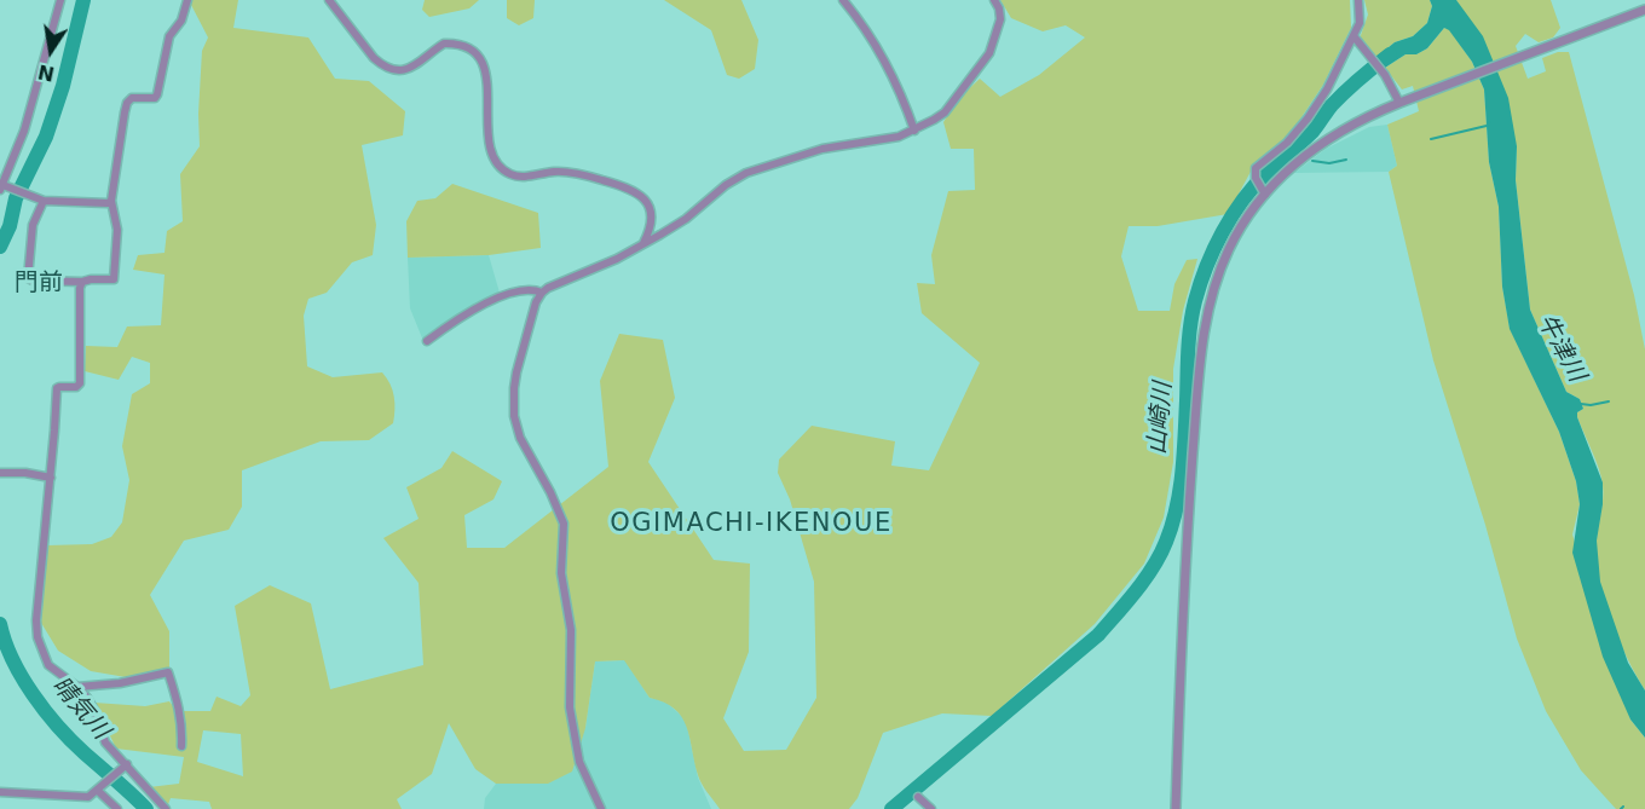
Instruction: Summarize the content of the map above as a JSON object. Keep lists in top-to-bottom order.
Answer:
{
  "districts": ["門前", "OGIMACHI-IKENOUE"],
  "water": ["牛津川", "山崎川", "晴気川"],
  "north": "bottom"
}
